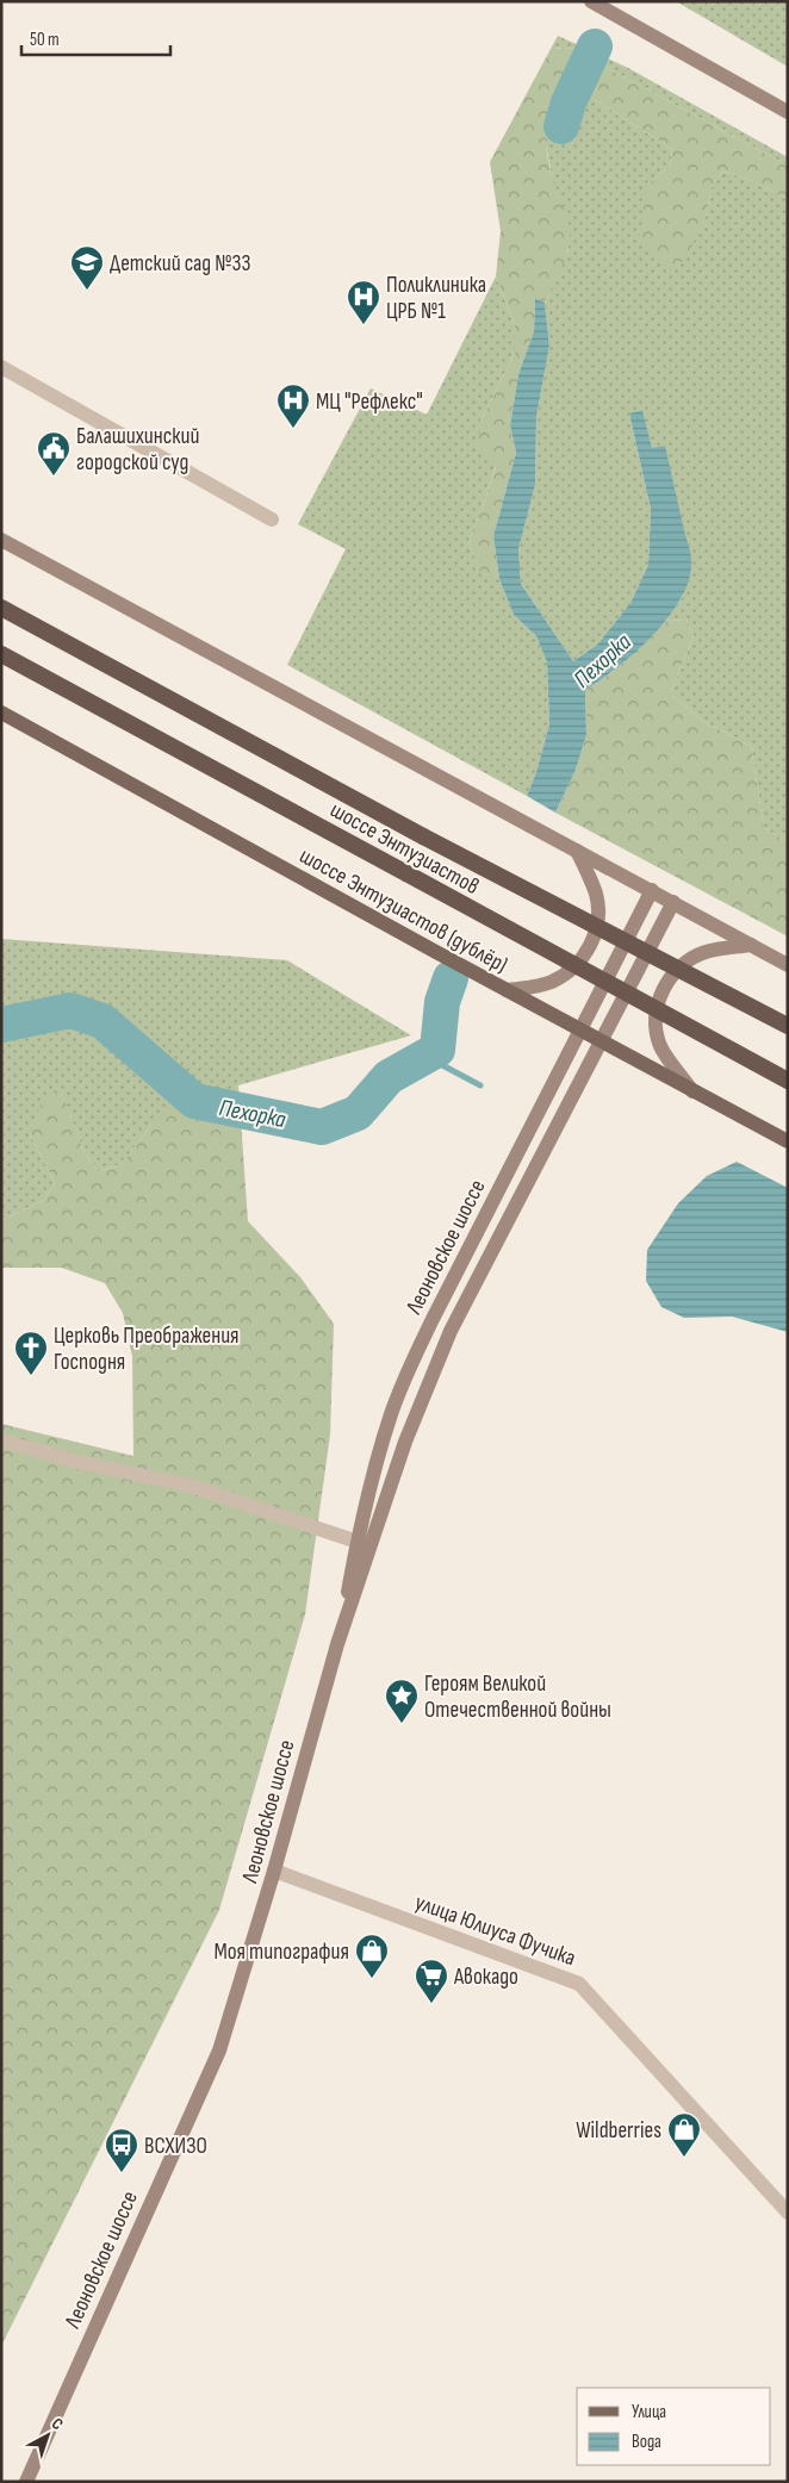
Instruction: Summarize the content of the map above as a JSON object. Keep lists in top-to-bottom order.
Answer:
{
  "streets": {
    "highway": ["шоссе Энтузиастов"],
    "main road": ["шоссе Энтузиастов (дублёр)", "Леоновское шоссе"],
    "street": ["улица Юлиуса Фучика"]
  },
  "crossings": [
    ["шоссе Энтузиастов (дублёр)", "Леоновское шоссе"],
    ["Леоновское шоссе", "улица Юлиуса Фучика"]
  ],
  "water": ["Пехорка"],
  "places": {
    "school or university": ["Детский сад №33"],
    "hospital": ["Поликлиника ЦРБ №1", "МЦ \"Рефлекс\""],
    "public building": ["Балашихинский городской суд"],
    "church": ["Церковь Преображения Господня"],
    "place": ["Героям Великой Отечественной войны"],
    "shop": ["Моя типография", "Wildberries"],
    "supermarket": ["Авокадо"],
    "bus stop": ["ВСХИЗО"]
  },
  "legend": ["Улица", "Вода"],
  "scale_bar": "50 m",
  "north": "top right"
}
